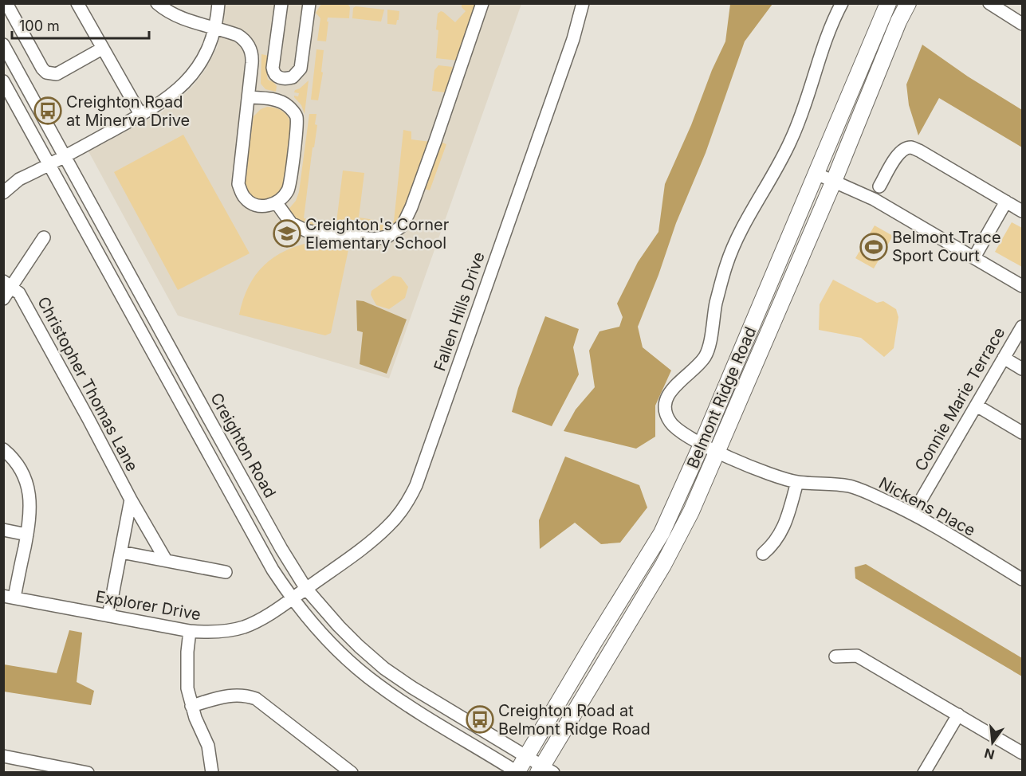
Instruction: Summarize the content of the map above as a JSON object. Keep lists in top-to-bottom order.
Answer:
{
  "streets": {
    "main road": ["Belmont Ridge Road"],
    "street": [
      "Fallen Hills Drive",
      "Christopher Thomas Lane",
      "Connie Marie Terrace",
      "Creighton Road",
      "Nickens Place",
      "Explorer Drive"
    ]
  },
  "crossings": [
    ["Fallen Hills Drive", "Creighton Road"],
    ["Fallen Hills Drive", "Explorer Drive"],
    ["Belmont Ridge Road", "Creighton Road"],
    ["Belmont Ridge Road", "Nickens Place"],
    ["Connie Marie Terrace", "Nickens Place"],
    ["Creighton Road", "Explorer Drive"]
  ],
  "places": {
    "bus stop": ["Creighton Road at Minerva Drive", "Creighton Road at Belmont Ridge Road"],
    "school or university": ["Creighton's Corner Elementary School"],
    "sports": ["Belmont Trace Sport Court"]
  },
  "scale_bar": "100 m",
  "north": "bottom"
}
